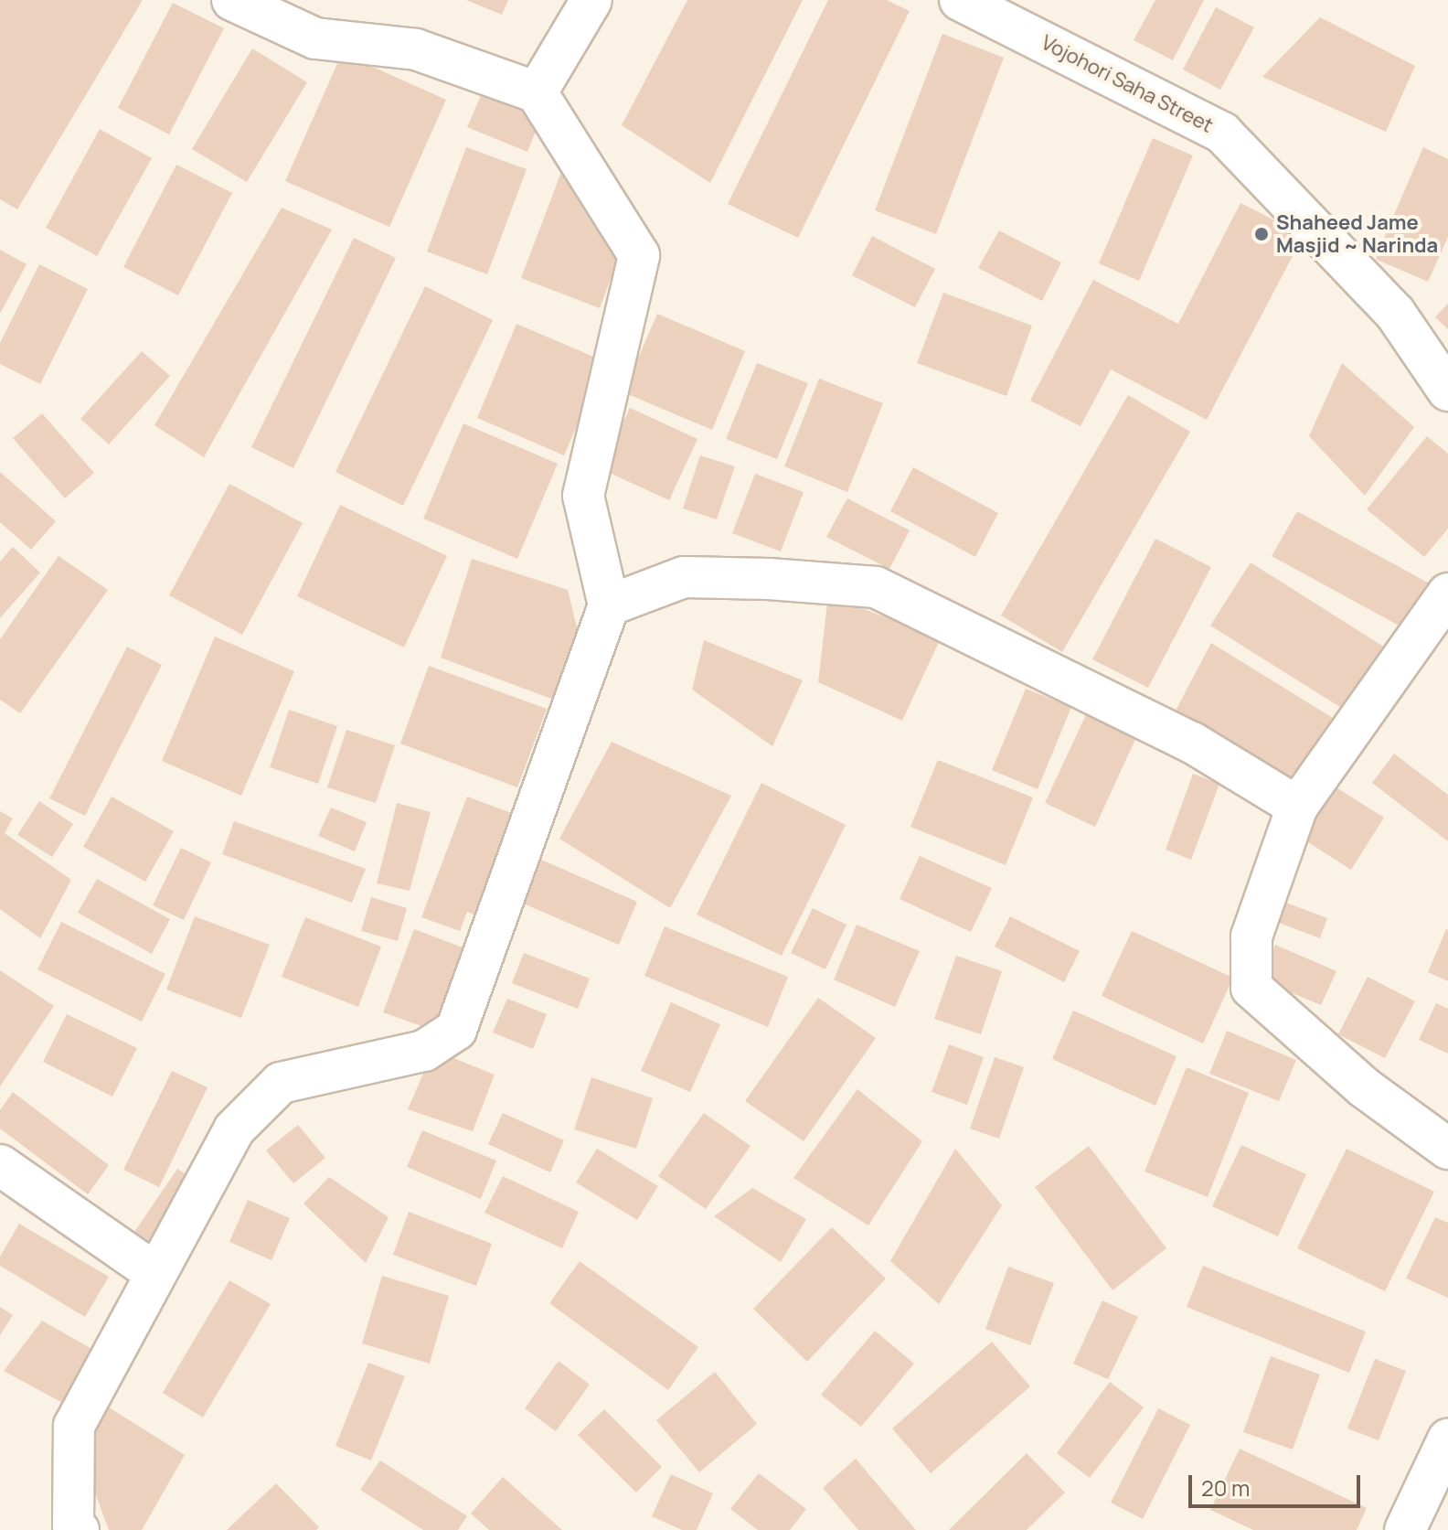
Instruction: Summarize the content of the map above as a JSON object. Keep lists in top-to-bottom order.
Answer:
{
  "streets": {
    "street": ["Vojohori Saha Street"]
  },
  "places": ["Shaheed Jame Masjid ~ Narinda"],
  "scale_bar": "20 m"
}
